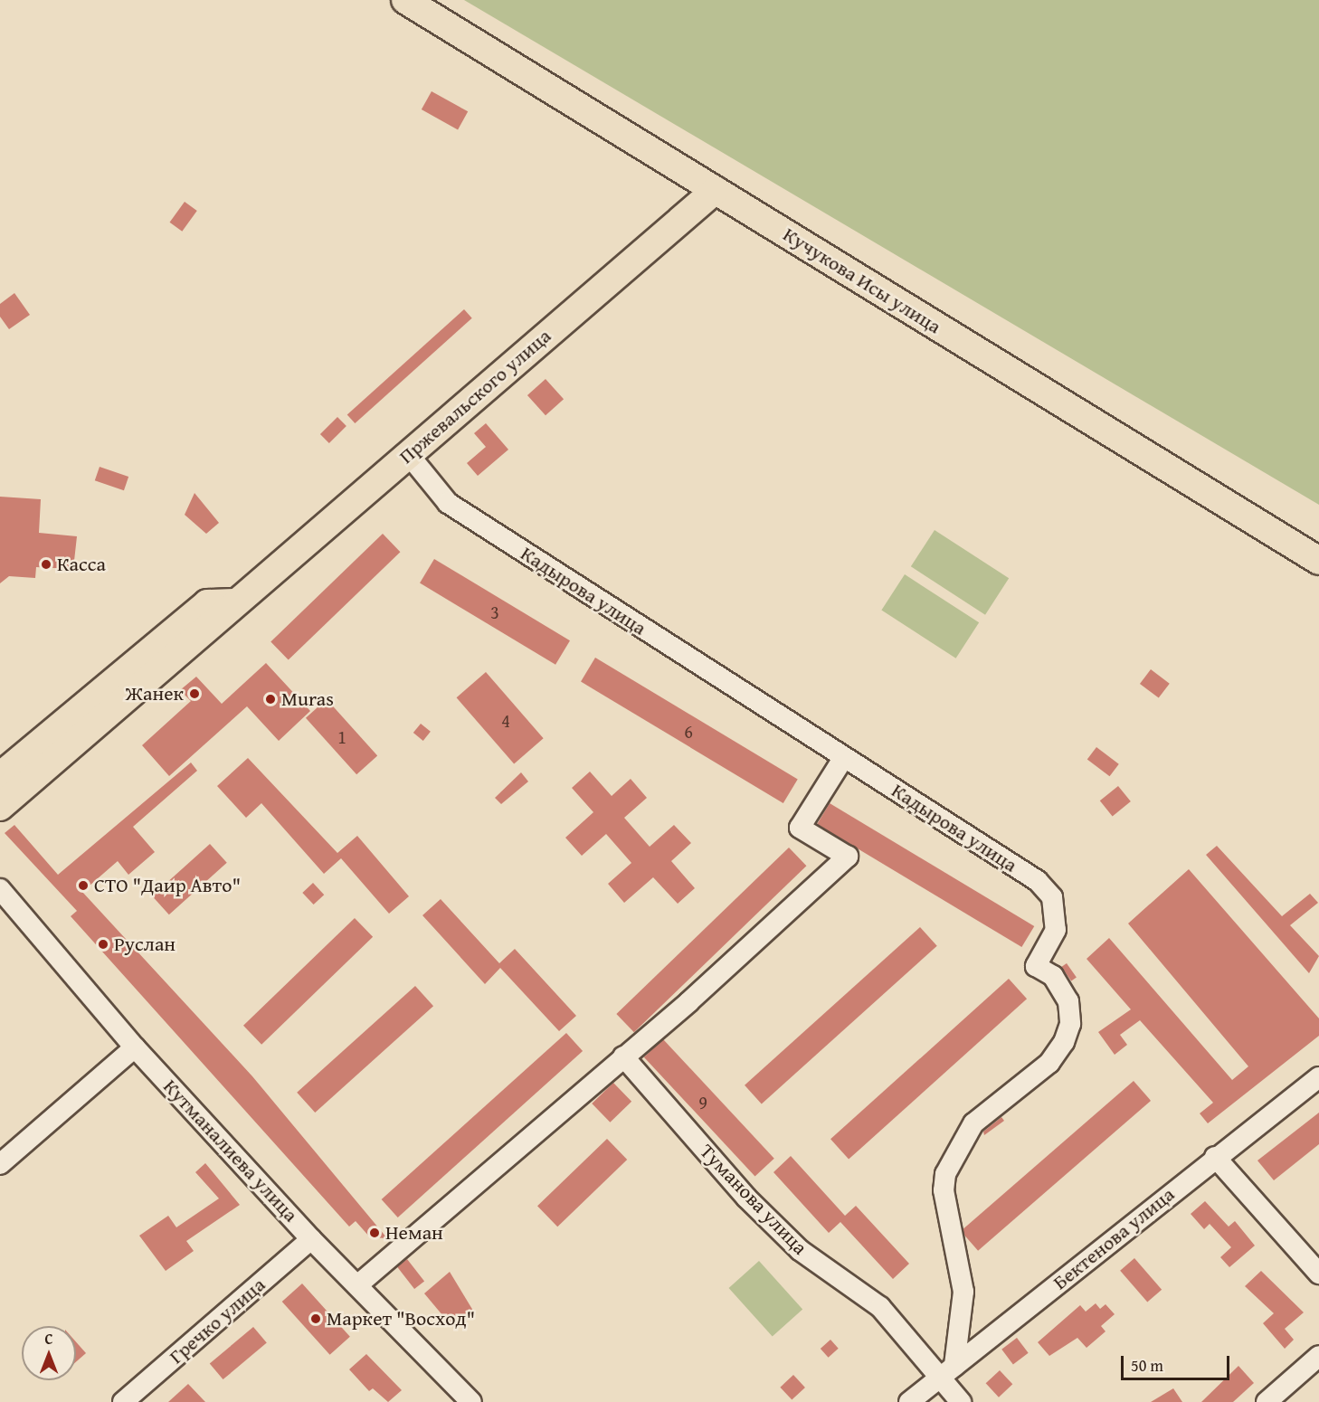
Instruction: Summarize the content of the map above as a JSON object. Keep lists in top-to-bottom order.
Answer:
{
  "streets": {
    "main road": ["Кучукова Исы улица", "Пржевальского улица"],
    "street": [
      "Кадырова улица",
      "Кутманалиева улица",
      "Туманова улица",
      "Бектенова улица",
      "Гречко улица"
    ]
  },
  "crossings": [
    ["Кучукова Исы улица", "Пржевальского улица"],
    ["Пржевальского улица", "Кадырова улица"],
    ["Кадырова улица", "Туманова улица"],
    ["Кадырова улица", "Бектенова улица"],
    ["Кутманалиева улица", "Гречко улица"],
    ["Туманова улица", "Бектенова улица"]
  ],
  "places": [
    "Касса",
    "Жанек",
    "Muras",
    "СТО \"Даир Авто\"",
    "Руслан",
    "Неман",
    "Маркет \"Восход\""
  ],
  "house_numbers": [
    "3",
    "4",
    "6",
    "1",
    "9"
  ],
  "scale_bar": "50 m",
  "north": "top"
}
